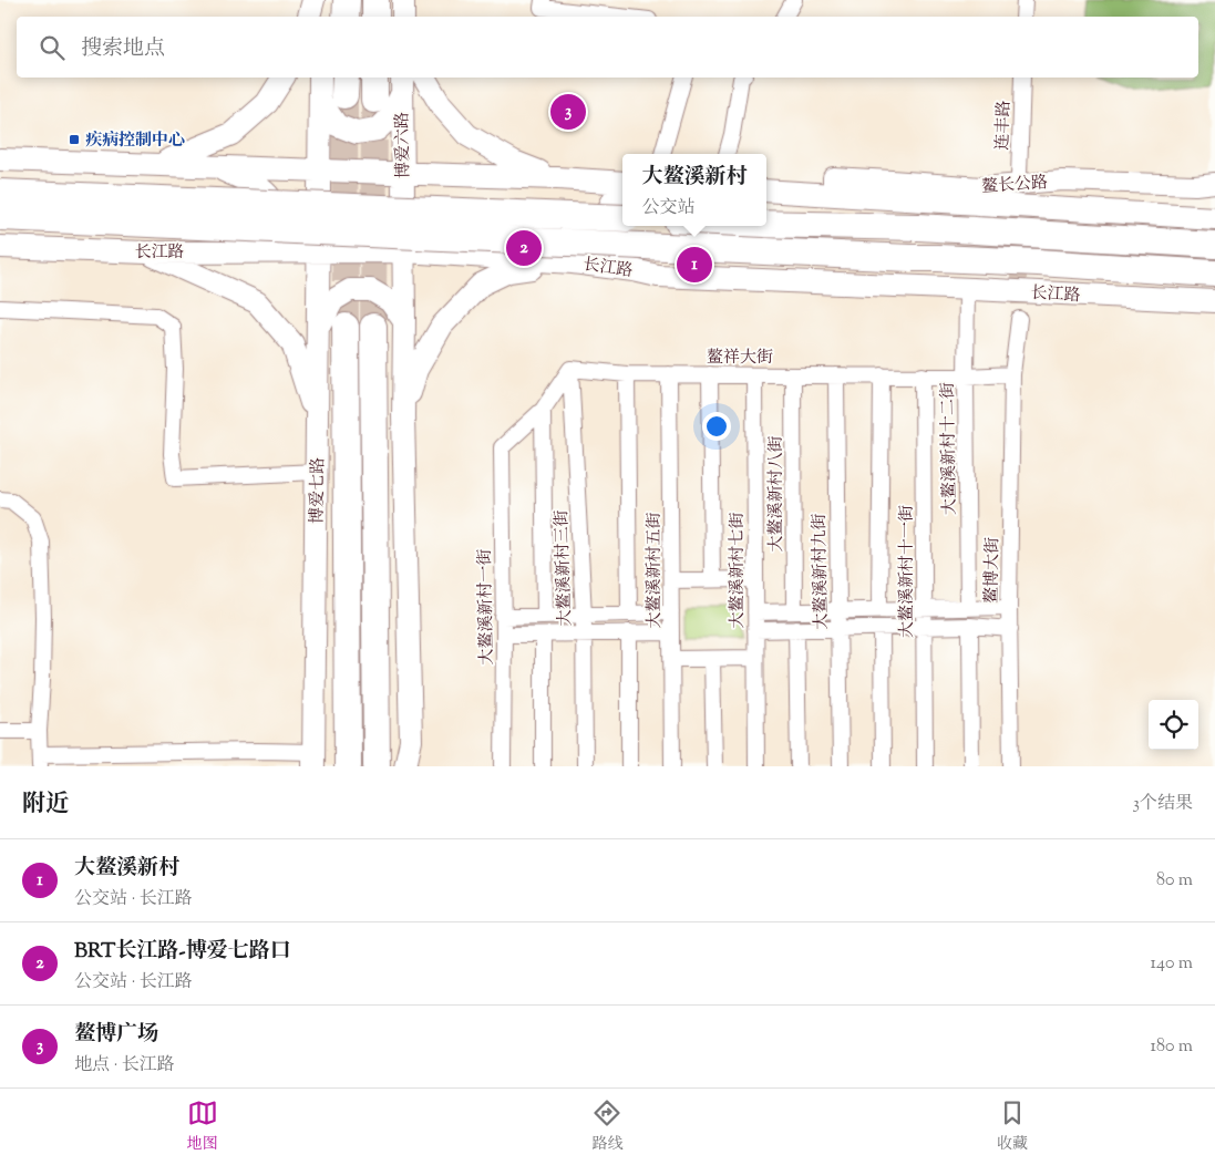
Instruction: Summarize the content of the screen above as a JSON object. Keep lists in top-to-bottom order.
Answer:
{
  "streets": {
    "highway": ["长江路", "博爱七路"],
    "main road": ["博爱六路"],
    "street": [
      "连丰路",
      "鳌长公路",
      "鳌祥大街",
      "大鳌溪新村十二街",
      "大鳌溪新村八街",
      "大鳌溪新村三街",
      "大鳌溪新村五街",
      "大鳌溪新村七街",
      "鳌博大街",
      "大鳌溪新村九街",
      "大鳌溪新村十一街",
      "大鳌溪新村一街"
    ]
  },
  "crossings": [
    ["博爱六路", "长江路"],
    ["长江路", "大鳌溪新村十二街"],
    ["长江路", "博爱七路"],
    ["鳌祥大街", "大鳌溪新村十二街"],
    ["鳌祥大街", "大鳌溪新村八街"],
    ["鳌祥大街", "大鳌溪新村三街"],
    ["鳌祥大街", "大鳌溪新村五街"],
    ["鳌祥大街", "大鳌溪新村七街"],
    ["鳌祥大街", "鳌博大街"],
    ["鳌祥大街", "大鳌溪新村九街"],
    ["鳌祥大街", "大鳌溪新村十一街"]
  ],
  "places": {
    "transit": ["疾病控制中心"]
  },
  "page": {
    "search": "搜索地点",
    "pins": ["3", "2", "1"],
    "popup": ["大鳌溪新村", "公交站"],
    "heading": ["附近", "3个结果"],
    "list": [
      {
        "mark": "1",
        "name": "大鳌溪新村",
        "note": "公交站 · 长江路",
        "value": "80 m"
      },
      {
        "mark": "2",
        "name": "BRT长江路-博爱七路口",
        "note": "公交站 · 长江路",
        "value": "140 m"
      },
      {
        "mark": "3",
        "name": "鳌博广场",
        "note": "地点 · 长江路",
        "value": "180 m"
      }
    ],
    "nav": ["地图", "路线", "收藏"]
  }
}
